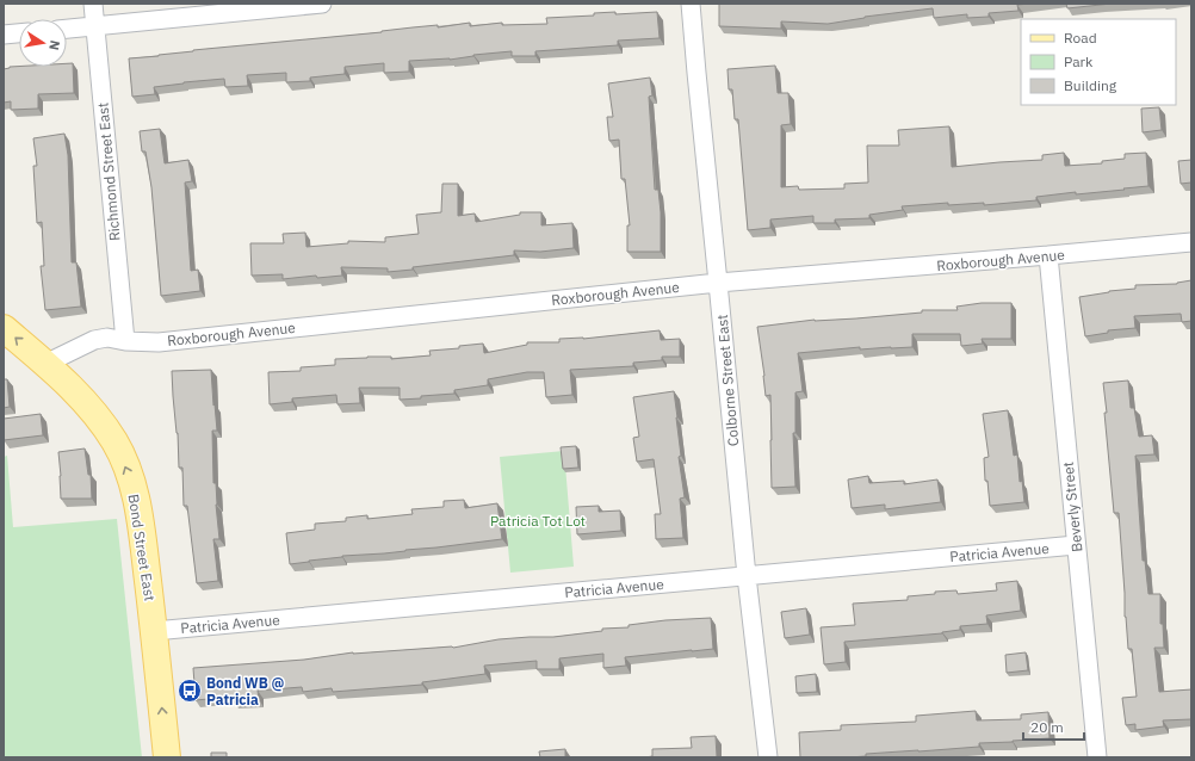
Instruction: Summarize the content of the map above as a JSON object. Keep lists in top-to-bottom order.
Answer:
{
  "streets": {
    "main road": ["Bond Street East"],
    "street": [
      "Richmond Street East",
      "Roxborough Avenue",
      "Colborne Street East",
      "Beverly Street",
      "Patricia Avenue"
    ]
  },
  "crossings": [
    ["Richmond Street East", "Roxborough Avenue"],
    ["Roxborough Avenue", "Colborne Street East"],
    ["Roxborough Avenue", "Beverly Street"],
    ["Roxborough Avenue", "Bond Street East"],
    ["Colborne Street East", "Patricia Avenue"],
    ["Beverly Street", "Patricia Avenue"],
    ["Bond Street East", "Patricia Avenue"]
  ],
  "one_way": ["Bond Street East"],
  "parks": ["Patricia Tot Lot"],
  "places": {
    "bus stop": ["Bond WB @ Patricia"]
  },
  "legend": ["Road", "Park", "Building"],
  "scale_bar": "20 m",
  "north": "right"
}
